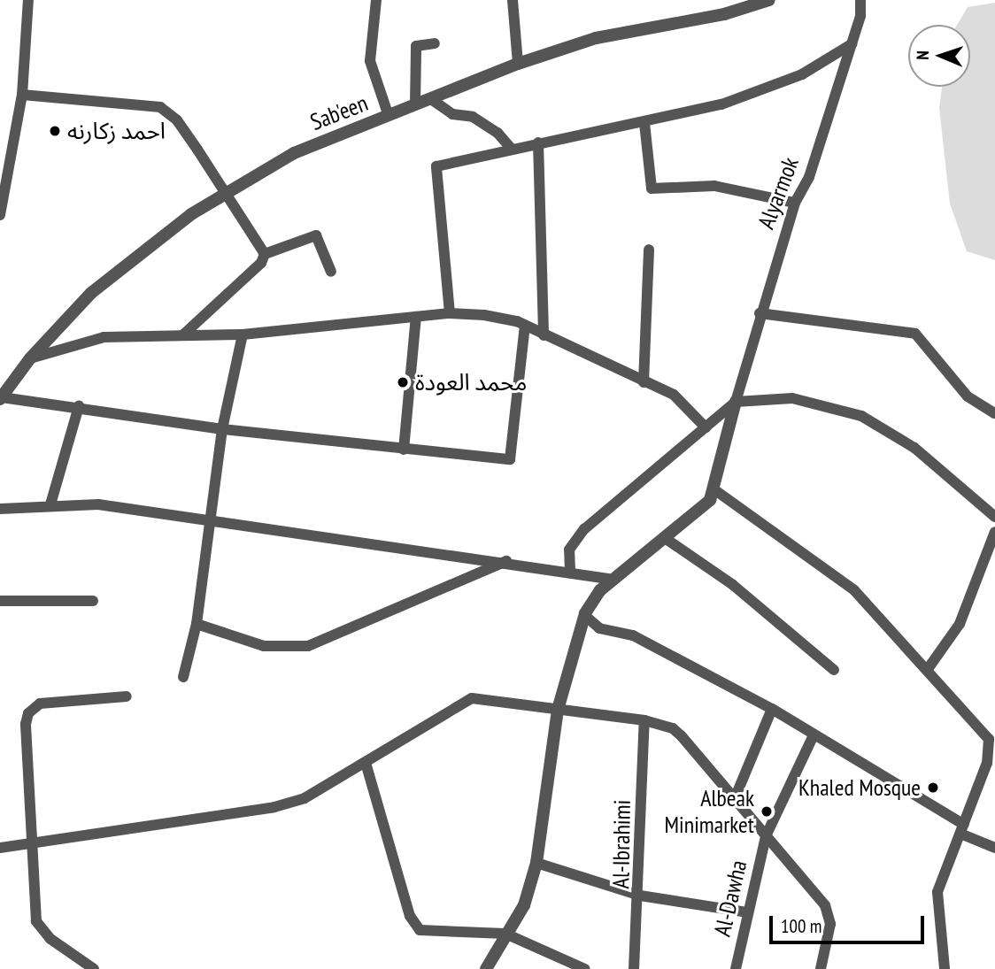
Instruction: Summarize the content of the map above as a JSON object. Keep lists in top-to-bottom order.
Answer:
{
  "streets": {
    "street": [
      "Sab'een",
      "Alyarmok",
      "Al-Ibrahimi",
      "Al-Dawha"
    ]
  },
  "places": [
    "احمد زكارنه",
    "محمد العودة",
    "Khaled Mosque",
    "Albeak Minimarket"
  ],
  "scale_bar": "100 m",
  "north": "left"
}
